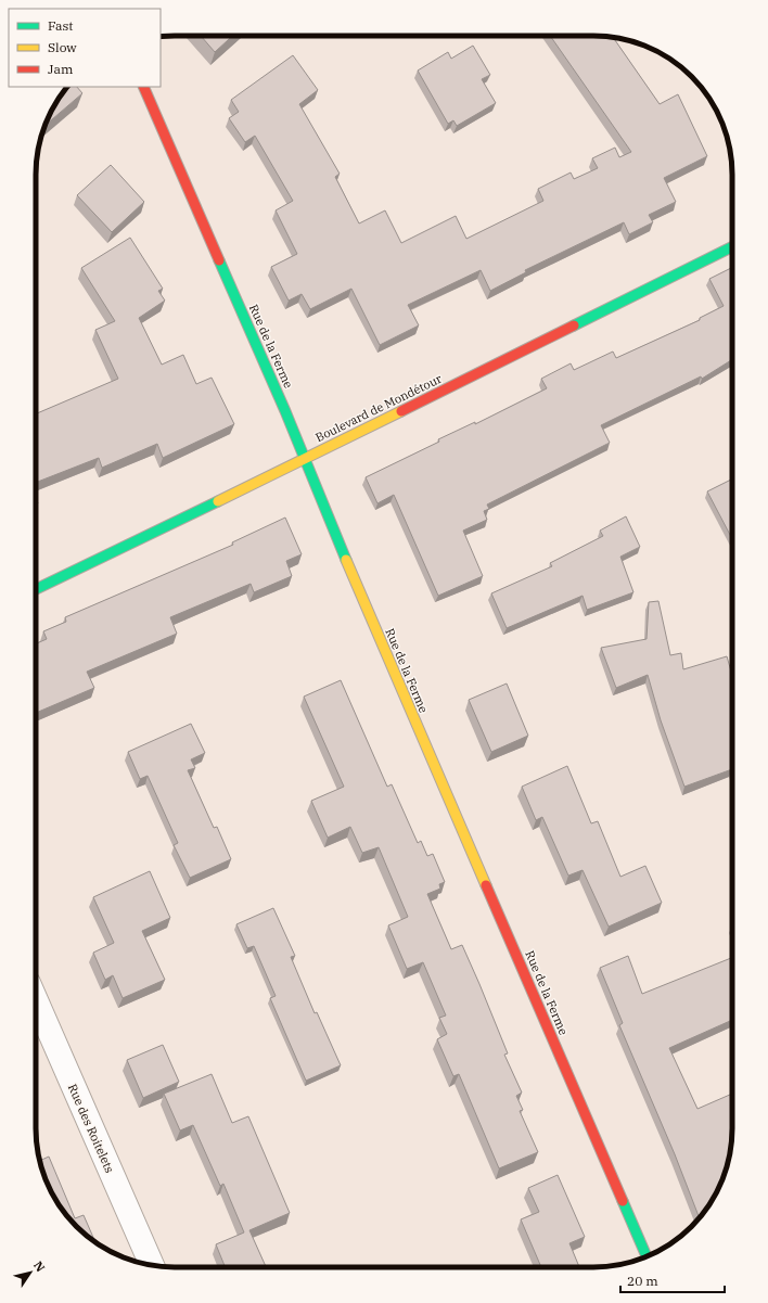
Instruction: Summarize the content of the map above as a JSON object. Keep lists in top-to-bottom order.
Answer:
{
  "streets": {
    "street": ["Rue de la Ferme", "Boulevard de Mondétour", "Rue des Roitelets"]
  },
  "crossings": [
    ["Rue de la Ferme", "Boulevard de Mondétour"]
  ],
  "legend": ["Fast", "Slow", "Jam"],
  "scale_bar": "20 m",
  "north": "top right"
}
